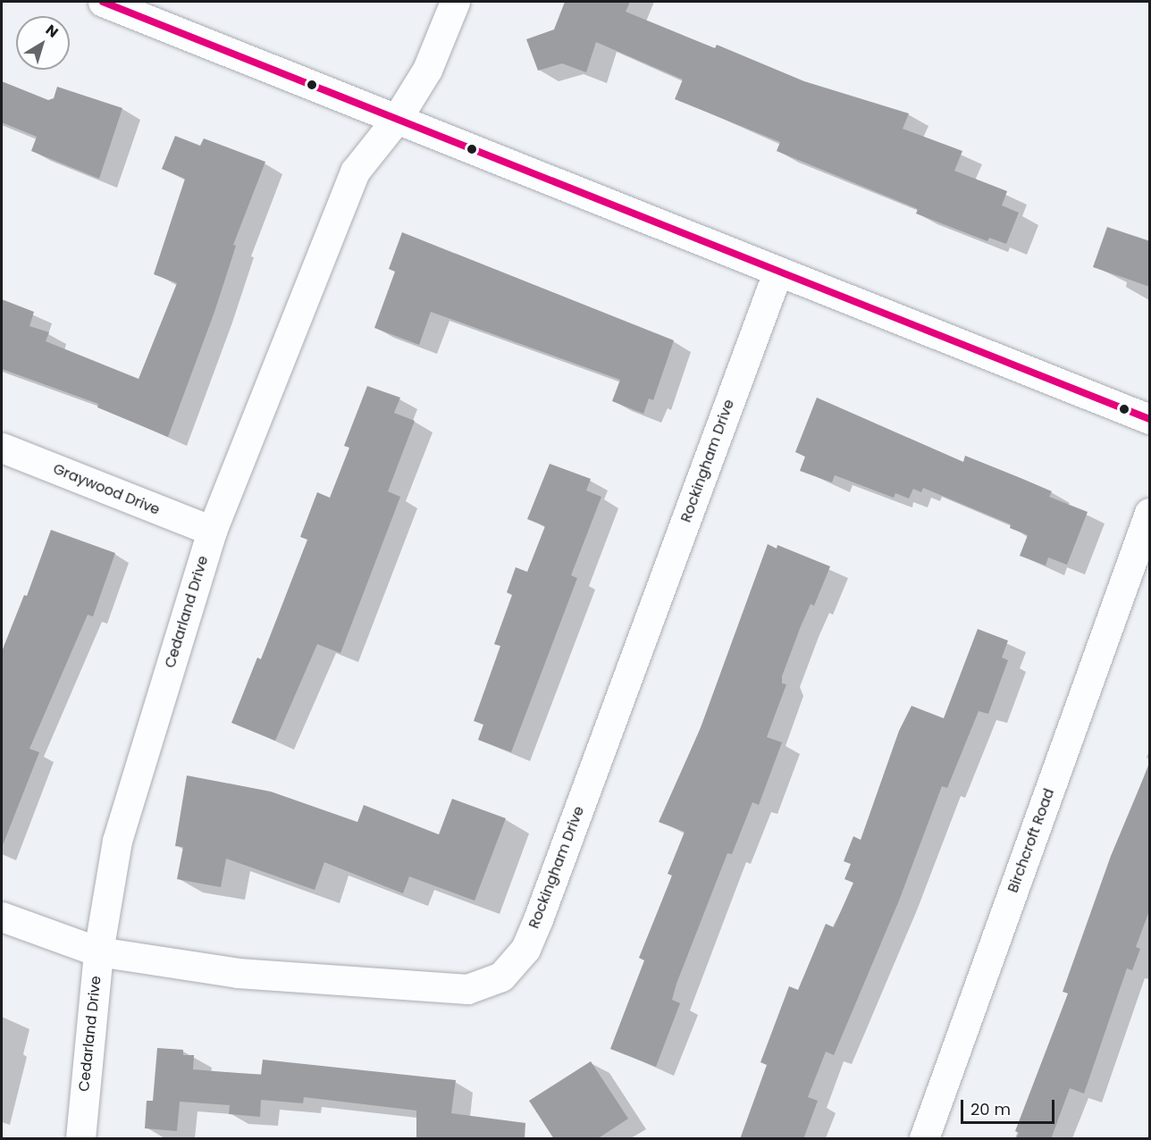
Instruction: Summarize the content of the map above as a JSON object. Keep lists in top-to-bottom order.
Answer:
{
  "streets": {
    "street": [
      "Rockingham Drive",
      "Graywood Drive",
      "Cedarland Drive",
      "Birchcroft Road"
    ]
  },
  "crossings": [
    ["Rockingham Drive", "Cedarland Drive"],
    ["Graywood Drive", "Cedarland Drive"]
  ],
  "scale_bar": "20 m",
  "north": "top right"
}
